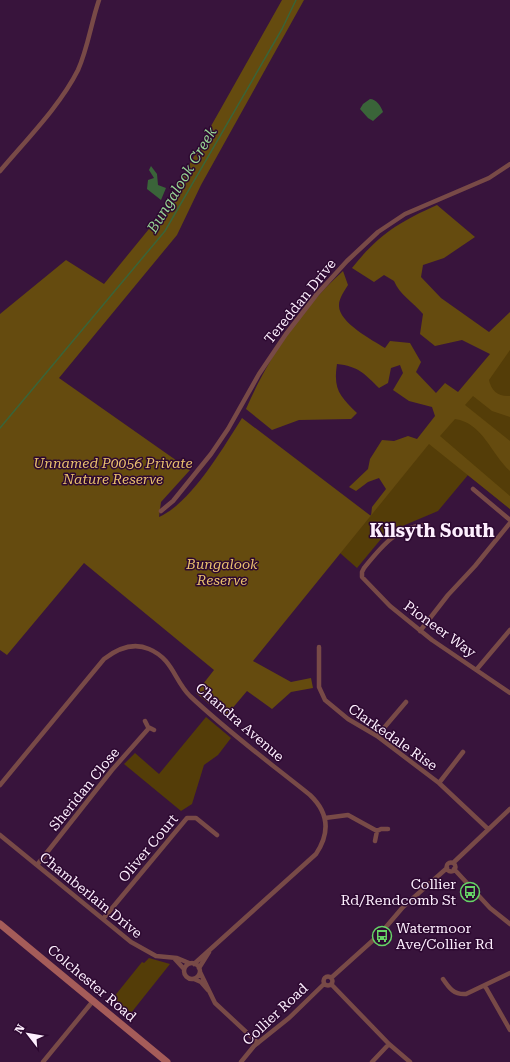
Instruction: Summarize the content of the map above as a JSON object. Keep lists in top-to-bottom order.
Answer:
{
  "streets": {
    "main road": ["Colchester Road"],
    "street": [
      "Tereddan Drive",
      "Pioneer Way",
      "Chandra Avenue",
      "Clarkedale Rise",
      "Sheridan Close",
      "Oliver Court",
      "Chamberlain Drive",
      "Collier Road"
    ]
  },
  "crossings": [
    ["Chandra Avenue", "Chamberlain Drive"],
    ["Sheridan Close", "Chamberlain Drive"],
    ["Oliver Court", "Chamberlain Drive"]
  ],
  "districts": ["Kilsyth South"],
  "water": ["Bungalook Creek"],
  "parks": ["Unnamed P0056 Private Nature Reserve", "Bungalook Reserve"],
  "places": {
    "bus stop": ["Collier Rd/Rendcomb St", "Watermoor Ave/Collier Rd"]
  },
  "north": "top left"
}
